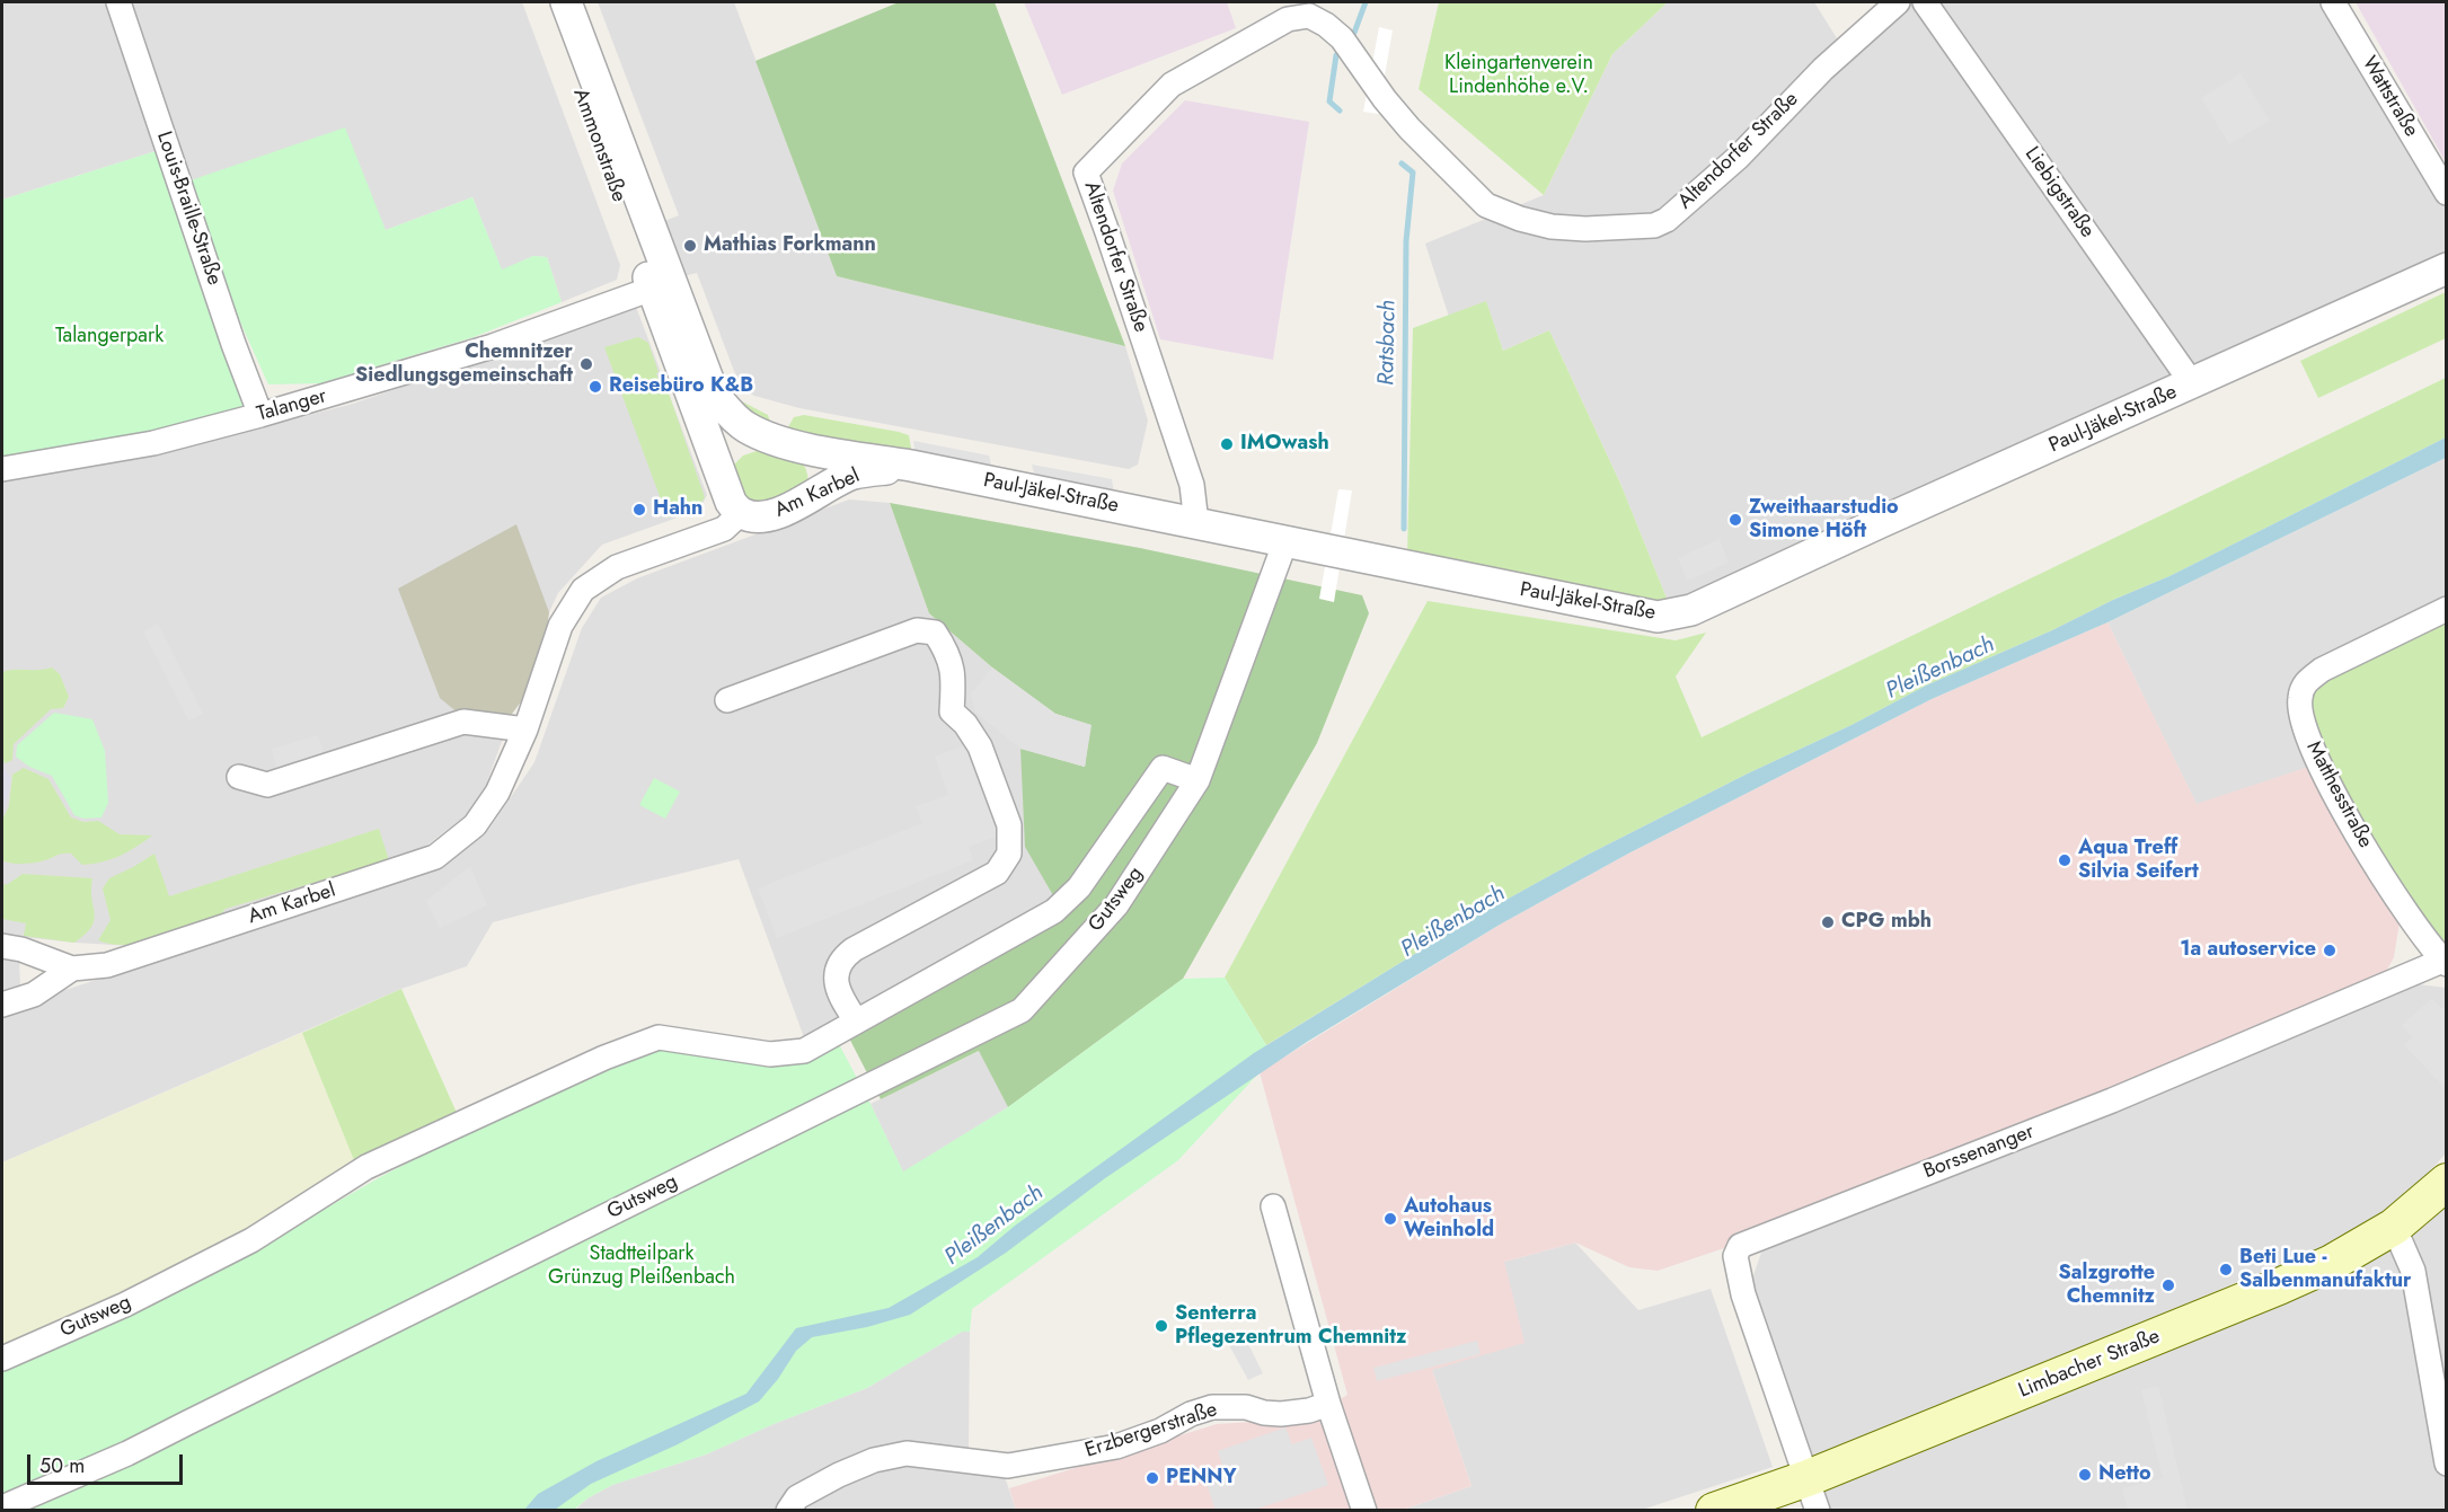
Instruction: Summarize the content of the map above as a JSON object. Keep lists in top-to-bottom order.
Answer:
{
  "streets": {
    "main road": ["Limbacher Straße"],
    "street": [
      "Wattstraße",
      "Ammonstraße",
      "Altendorfer Straße",
      "Liebigstraße",
      "Louis-Braille-Straße",
      "Talanger",
      "Paul-Jäkel-Straße",
      "Am Karbel",
      "Matthesstraße",
      "Gutsweg",
      "Borssenanger",
      "Erzbergerstraße"
    ]
  },
  "crossings": [
    ["Ammonstraße", "Talanger"],
    ["Altendorfer Straße", "Paul-Jäkel-Straße"],
    ["Liebigstraße", "Paul-Jäkel-Straße"],
    ["Louis-Braille-Straße", "Talanger"],
    ["Paul-Jäkel-Straße", "Am Karbel"],
    ["Paul-Jäkel-Straße", "Gutsweg"],
    ["Matthesstraße", "Borssenanger"],
    ["Borssenanger", "Limbacher Straße"]
  ],
  "water": ["Ratsbach", "Pleißenbach"],
  "parks": ["Kleingartenverein Lindenhöhe e.V.", "Talangerpark", "Stadtteilpark Grünzug Pleißenbach"],
  "places": [
    "Mathias Forkmann",
    "Chemnitzer Siedlungsgemeinschaft",
    "Reisebüro K&B",
    "IMOwash",
    "Hahn",
    "Zweithaarstudio Simone Höft",
    "Aqua Treff Silvia Seifert",
    "CPG mbh",
    "1a autoservice",
    "Autohaus Weinhold",
    "Beti Lue - Salbenmanufaktur",
    "Salzgrotte Chemnitz",
    "Senterra Pflegezentrum Chemnitz",
    "Netto",
    "PENNY"
  ],
  "scale_bar": "50 m"
}
